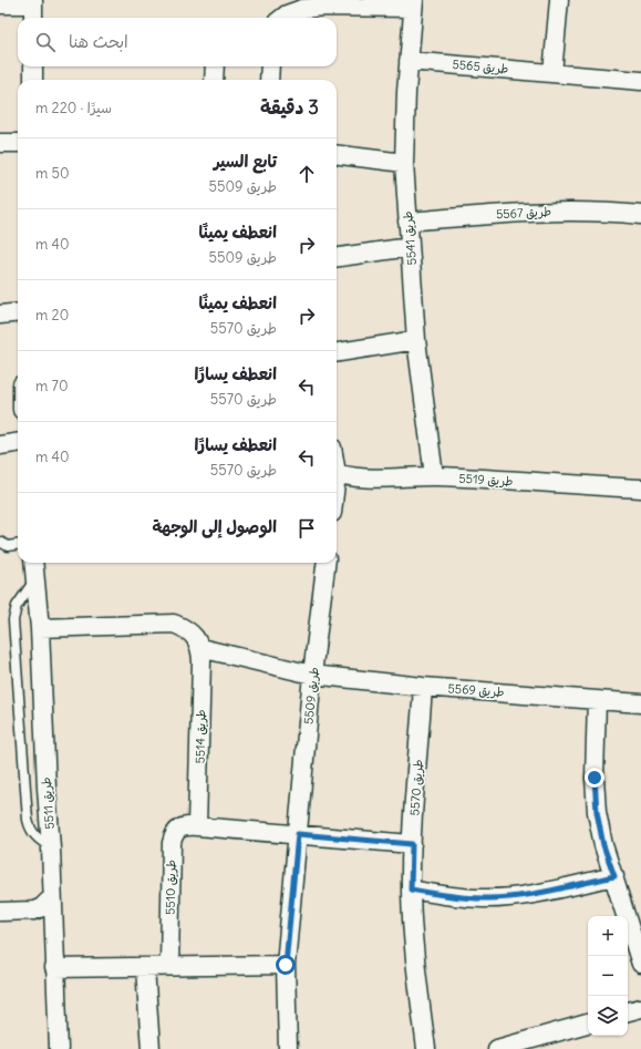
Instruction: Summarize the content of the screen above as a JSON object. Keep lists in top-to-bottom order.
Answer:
{
  "streets": {
    "street": [
      "طريق 5565",
      "طريق 5567",
      "طريق 5541",
      "طريق 5519",
      "طريق 5569",
      "طريق 5509",
      "طريق 5514",
      "طريق 5570",
      "طريق 5511",
      "طريق 5510"
    ]
  },
  "crossings": [
    ["طريق 5565", "طريق 5541"],
    ["طريق 5567", "طريق 5541"],
    ["طريق 5541", "طريق 5519"],
    ["طريق 5569", "طريق 5509"],
    ["طريق 5569", "طريق 5570"],
    ["طريق 5514", "طريق 5510"]
  ],
  "page": {
    "search": "ابحث هنا",
    "heading": ["3 دقيقة", "سيرًا · 220 m"],
    "list": [
      ["تابع السير", "طريق 5509", "50 m"],
      ["انعطف يمينًا", "طريق 5509", "40 m"],
      ["انعطف يمينًا", "طريق 5570", "20 m"],
      ["انعطف يسارًا", "طريق 5570", "70 m"],
      ["انعطف يسارًا", "طريق 5570", "40 m"],
      "الوصول إلى الوجهة"
    ],
    "map_buttons": ["+", "−"]
  }
}
